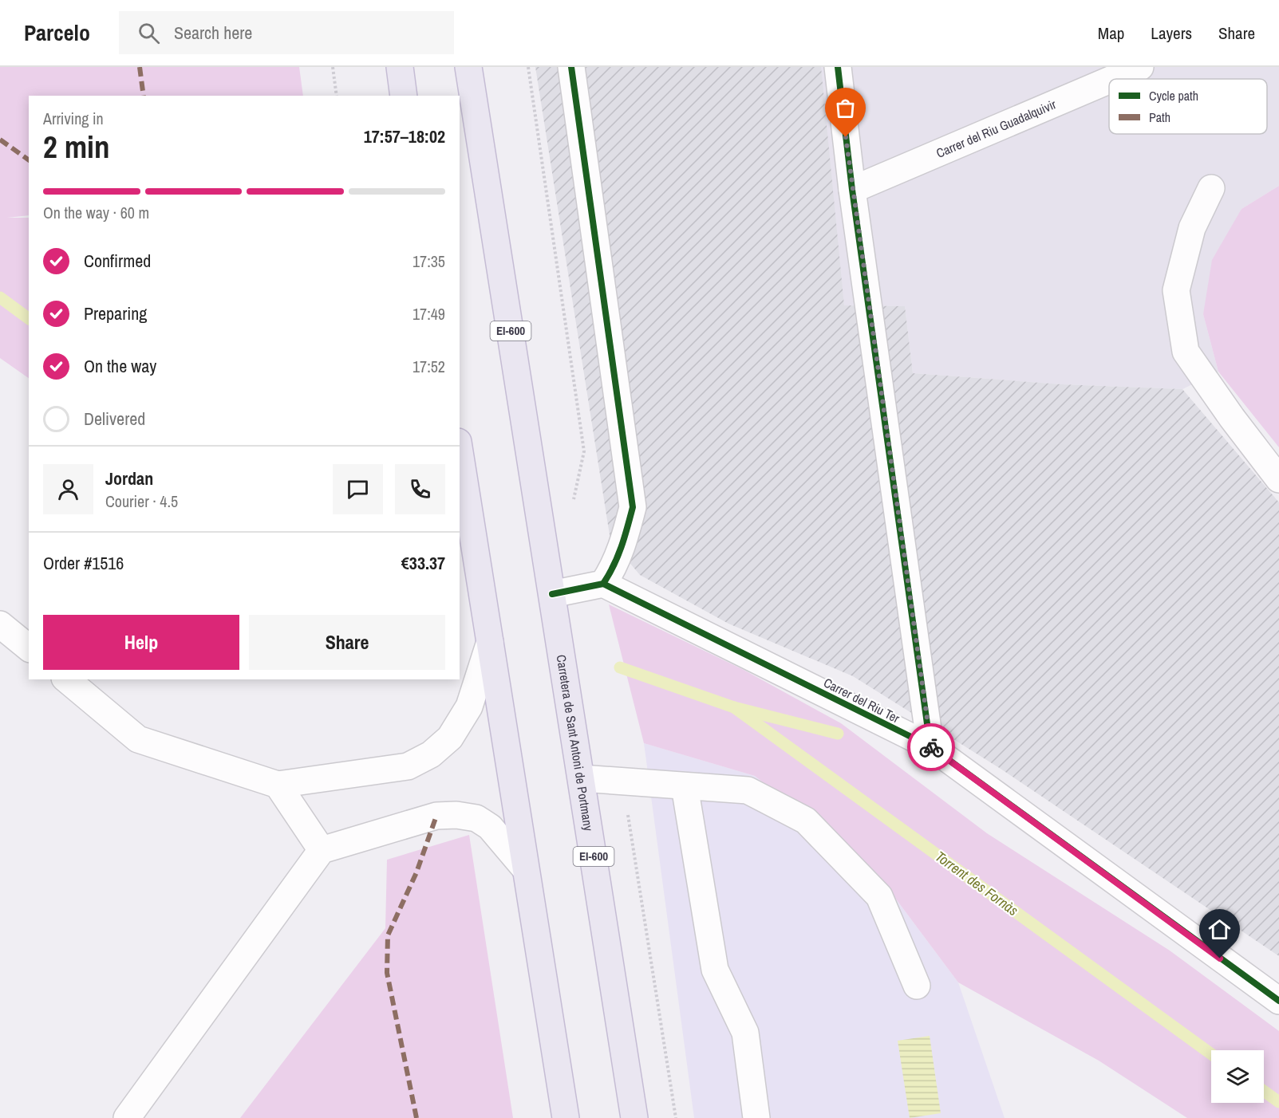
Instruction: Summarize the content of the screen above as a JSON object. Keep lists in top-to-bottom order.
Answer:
{
  "streets": {
    "main road": ["EI-600", "Carretera de Sant Antoni de Portmany"],
    "street": ["Carrer del Riu Guadalquivir", "Carrer del Riu Ter"]
  },
  "crossings": [
    ["EI-600", "Carretera de Sant Antoni de Portmany"]
  ],
  "water": ["Torrent des Fornàs"],
  "legend": ["Cycle path", "Path"],
  "page": {
    "header": "Parcelo",
    "search": "Search here",
    "nav": ["Map", "Layers", "Share"],
    "heading": ["2 min", "Arriving in", "17:57–18:02"],
    "panel": [
      "Jordan",
      "Courier · 4.5",
      "Order #1516",
      "€33.37"
    ],
    "bar": "On the way · 60 m",
    "list": [
      ["Confirmed", "17:35"],
      ["Preparing", "17:49"],
      ["On the way", "17:52"],
      "Delivered"
    ],
    "buttons": ["Help", "Share"]
  }
}
